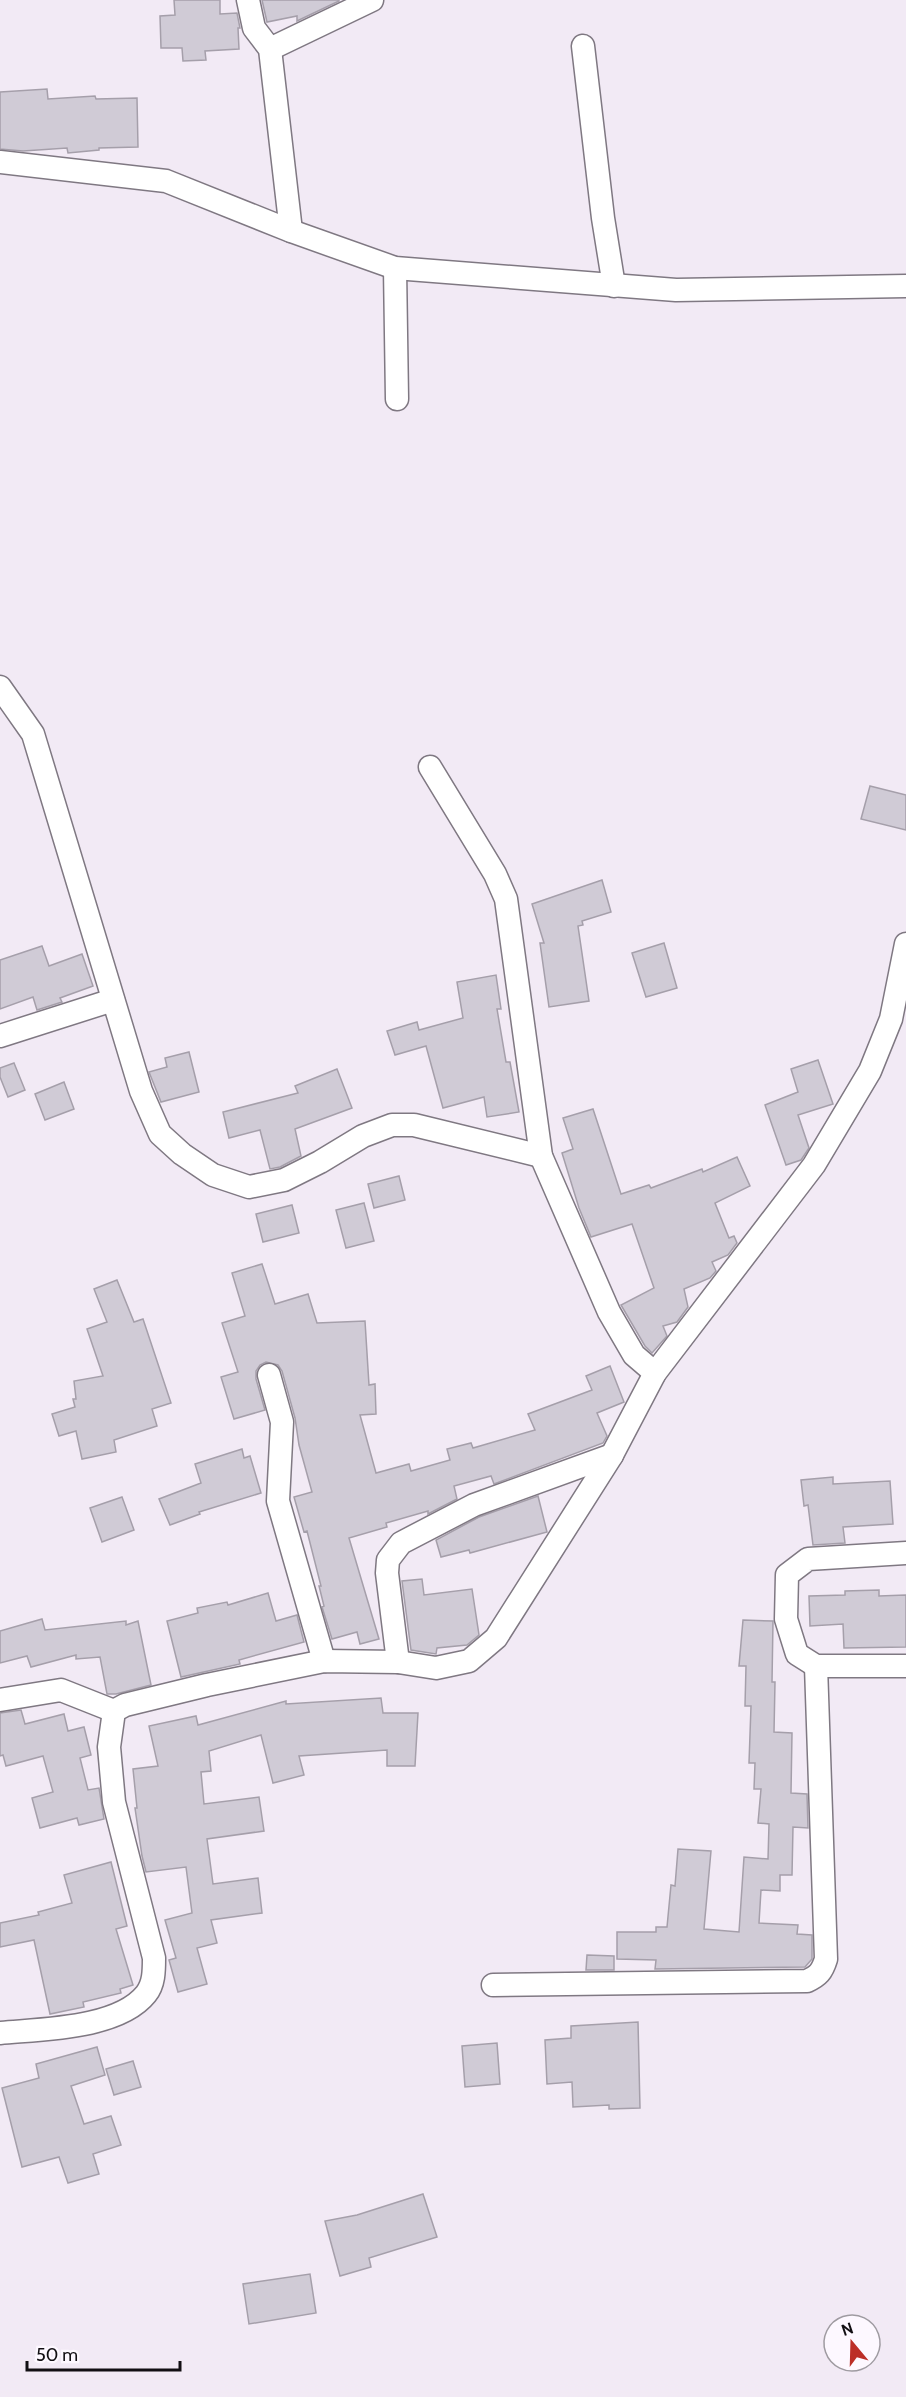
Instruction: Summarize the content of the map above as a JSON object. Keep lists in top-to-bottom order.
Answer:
{
  "scale_bar": "50 m",
  "north": "top"
}
